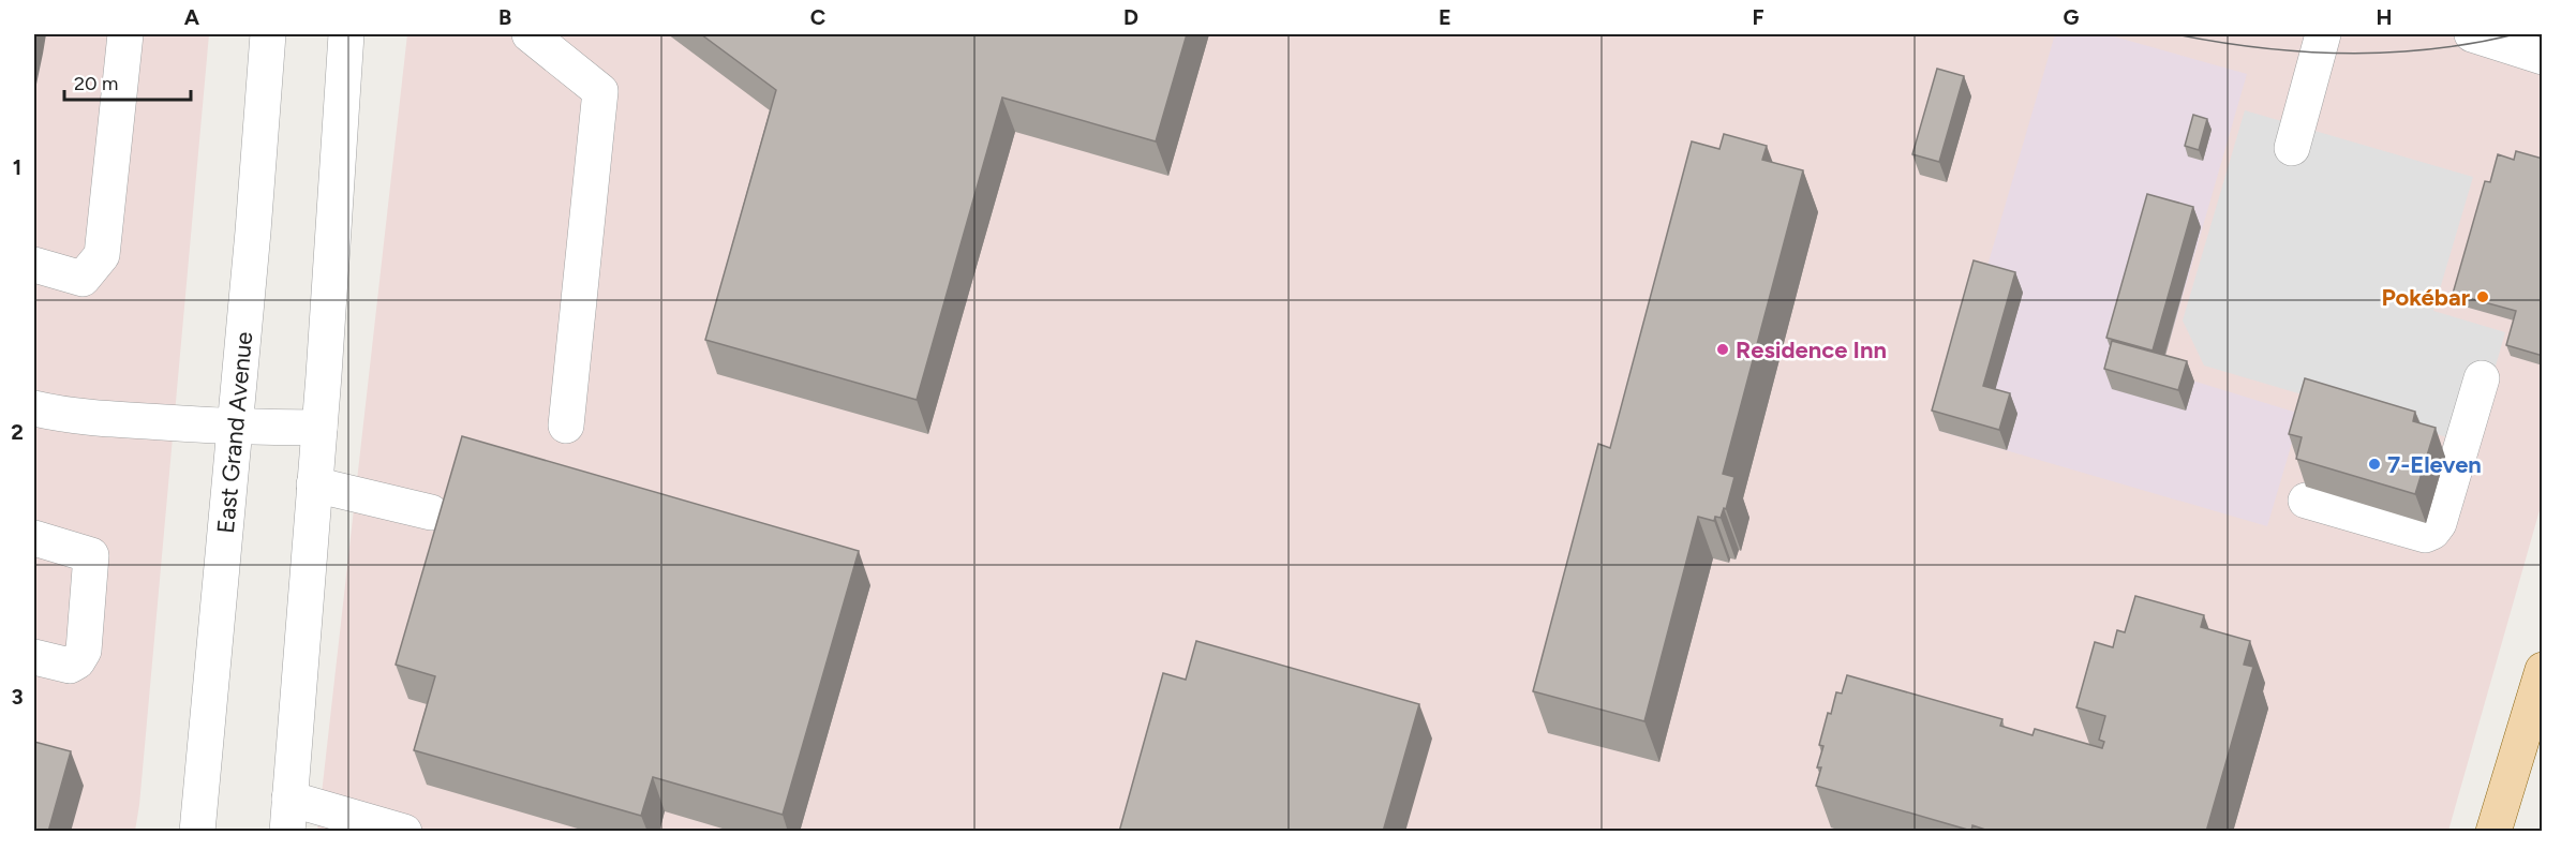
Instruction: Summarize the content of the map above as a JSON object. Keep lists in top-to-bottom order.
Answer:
{
  "streets": {
    "street": ["East Grand Avenue"]
  },
  "places": ["Pokébar", "Residence Inn", "7-Eleven"],
  "scale_bar": "20 m",
  "grid": {
    "columns": [
      "A",
      "B",
      "C",
      "D",
      "E",
      "F",
      "G",
      "H"
    ],
    "rows": ["1", "2", "3"]
  }
}
